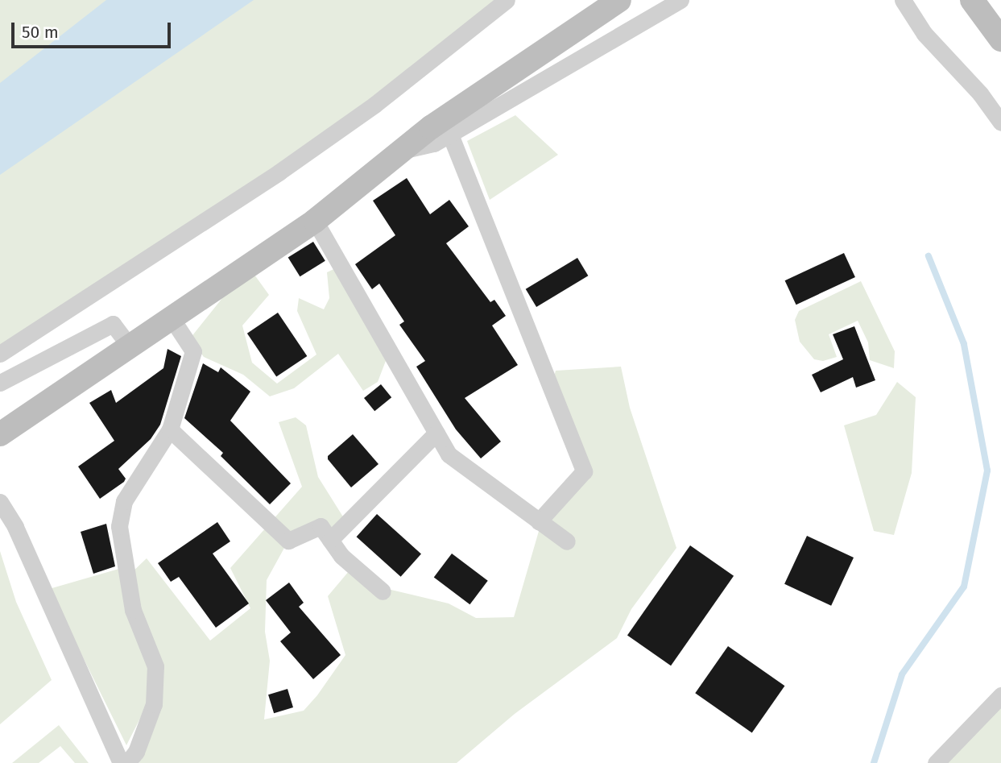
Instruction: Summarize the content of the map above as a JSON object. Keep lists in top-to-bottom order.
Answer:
{
  "scale_bar": "50 m"
}
